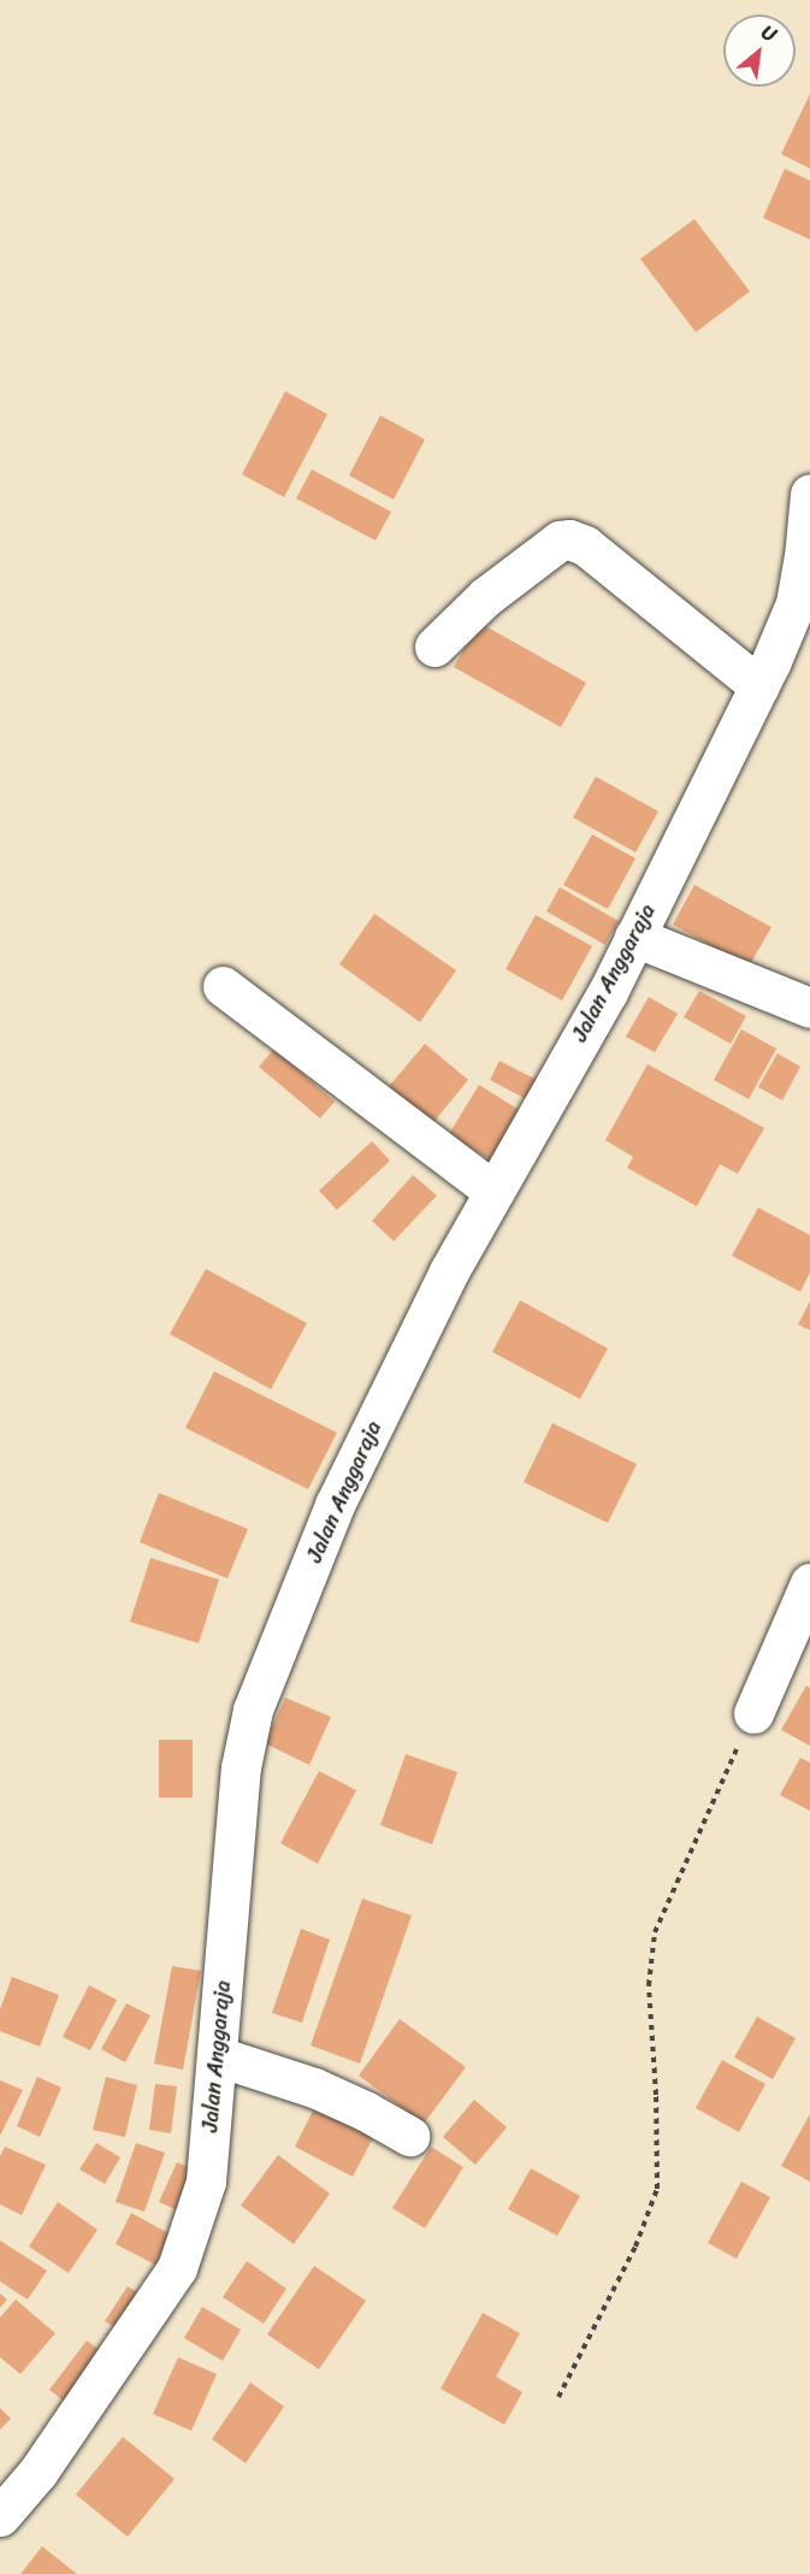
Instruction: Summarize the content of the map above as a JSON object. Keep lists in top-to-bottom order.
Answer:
{
  "streets": {
    "street": ["Jalan Anggaraja"]
  },
  "north": "top right"
}
